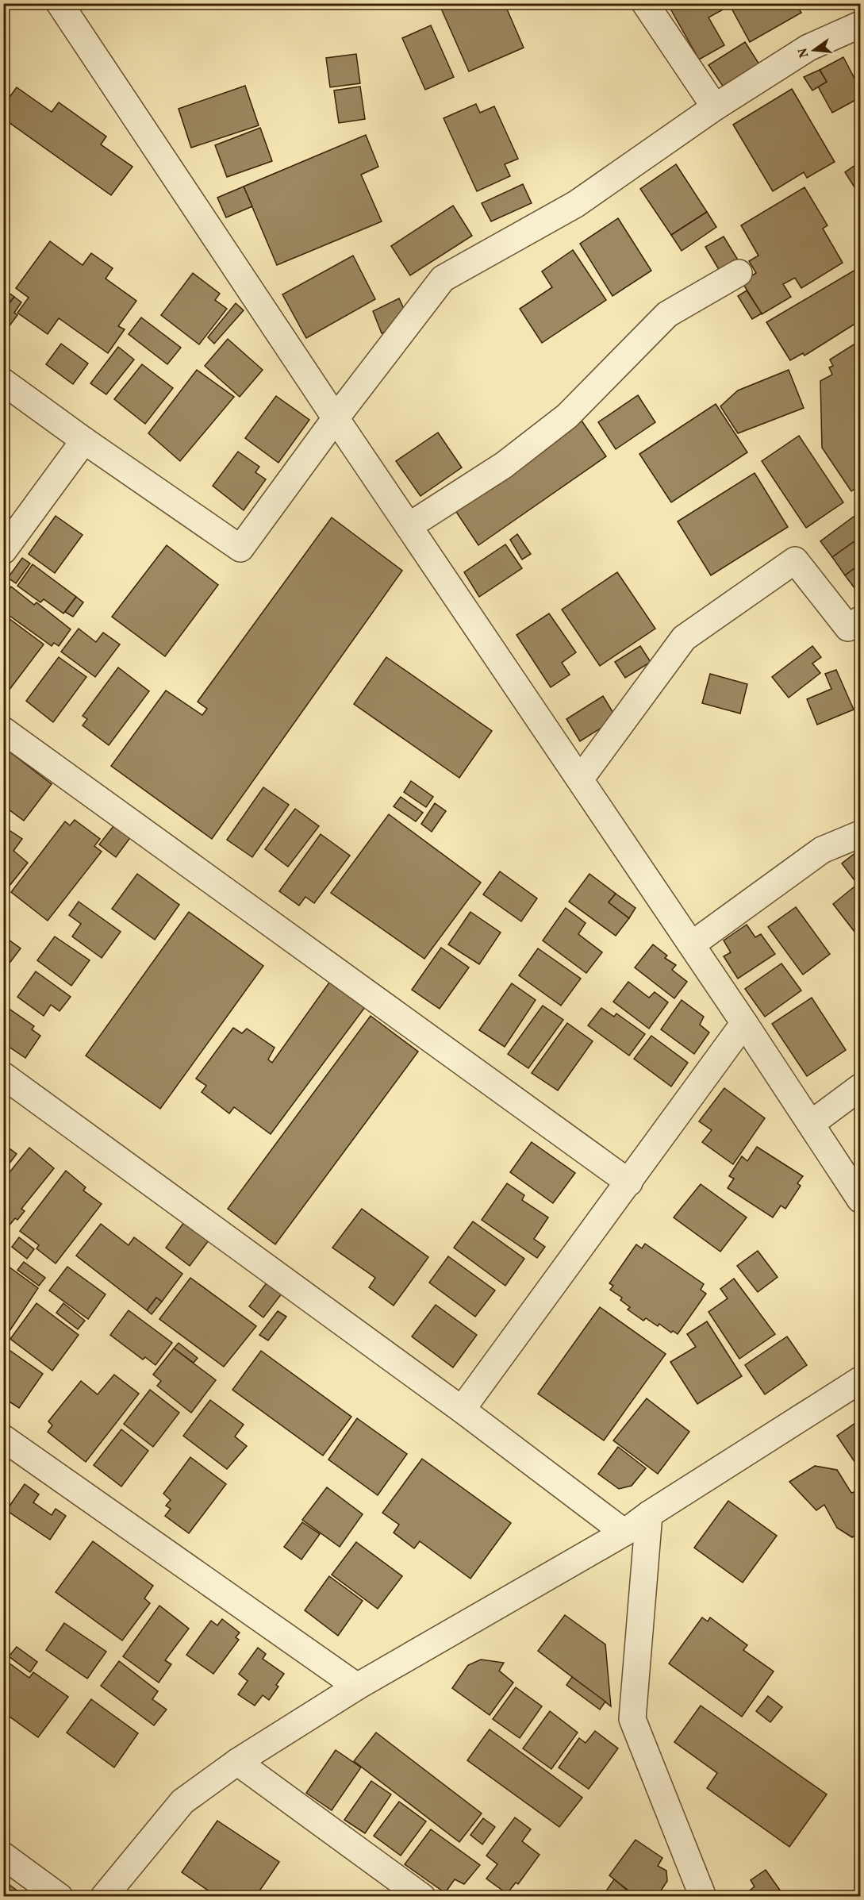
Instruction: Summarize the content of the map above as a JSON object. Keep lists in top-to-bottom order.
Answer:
{
  "north": "left"
}
